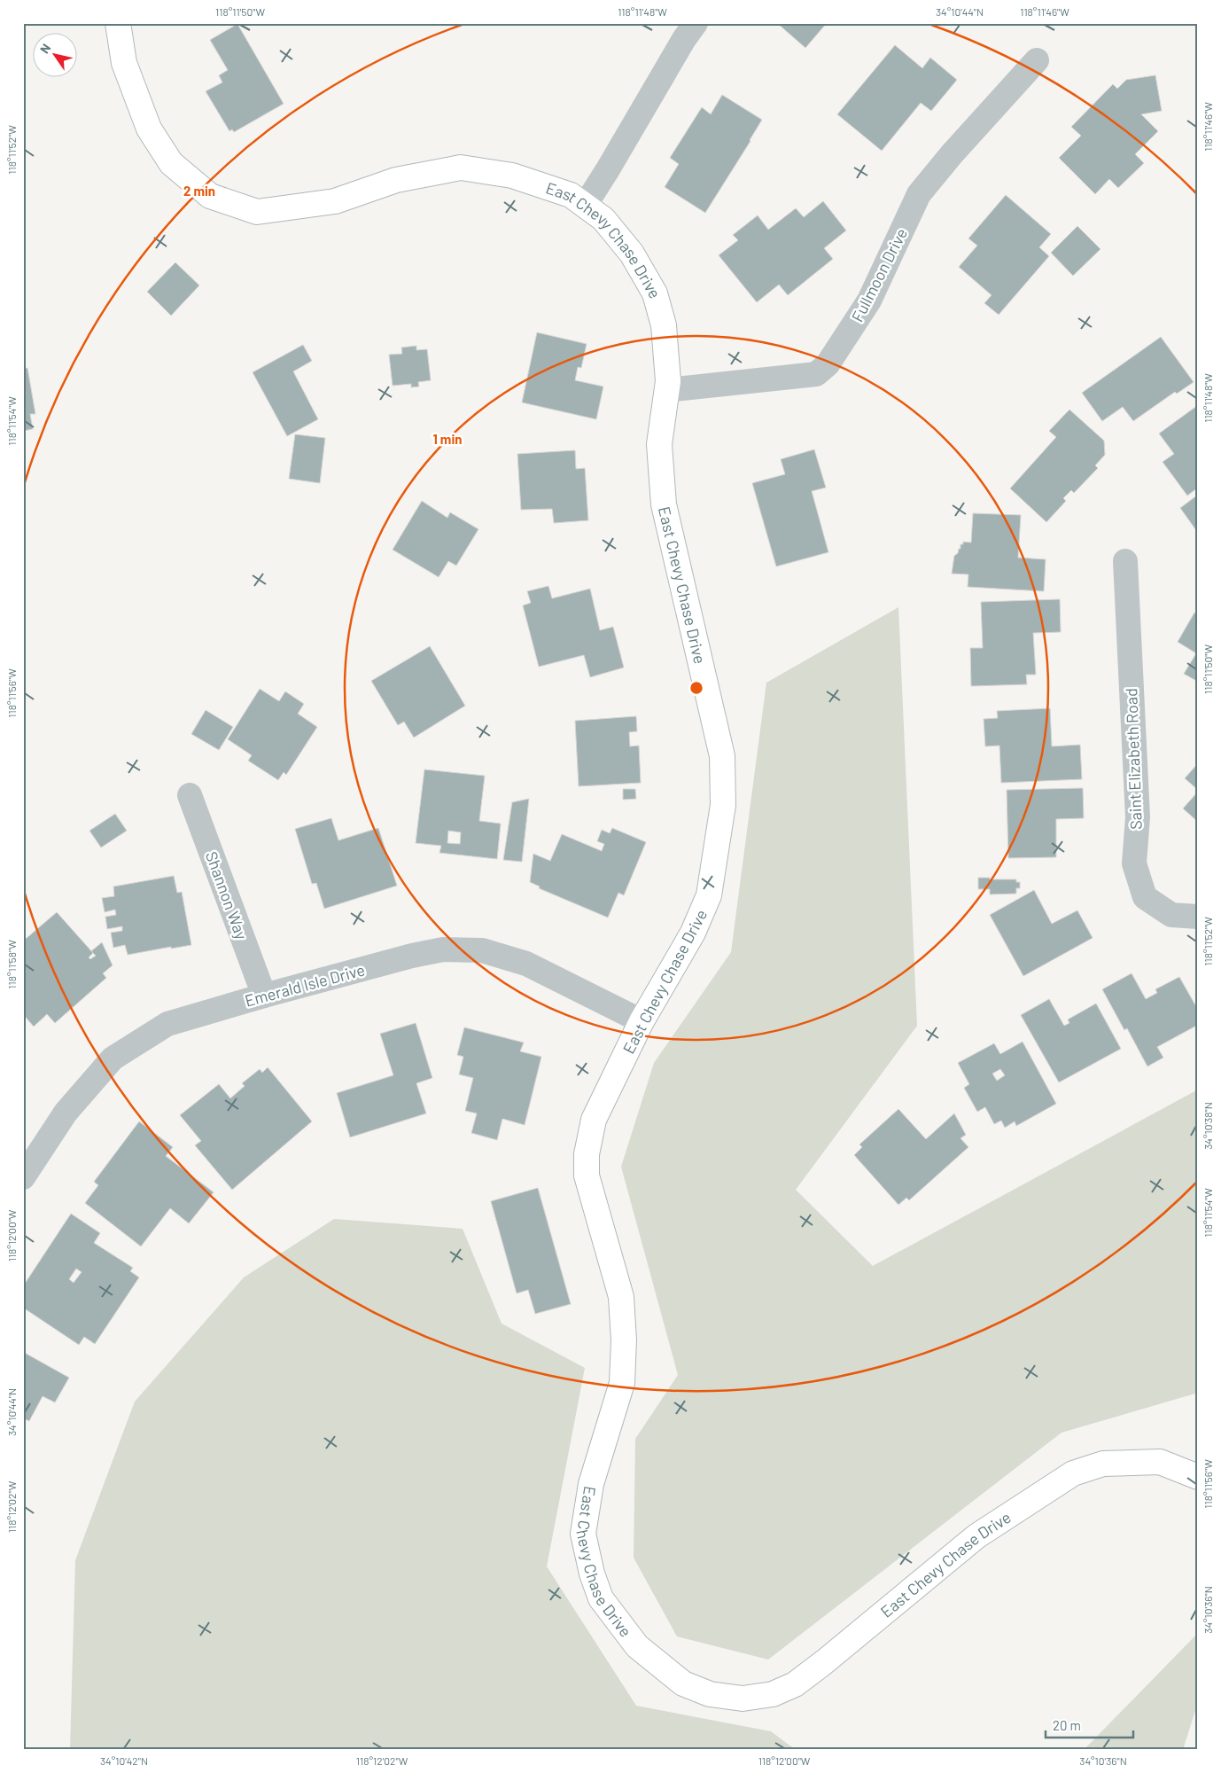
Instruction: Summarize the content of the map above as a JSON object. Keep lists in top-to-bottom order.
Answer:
{
  "streets": {
    "main road": ["East Chevy Chase Drive"],
    "street": [
      "Fullmoon Drive",
      "Saint Elizabeth Road",
      "Shannon Way",
      "Emerald Isle Drive"
    ]
  },
  "crossings": [
    ["East Chevy Chase Drive", "Fullmoon Drive"],
    ["East Chevy Chase Drive", "Emerald Isle Drive"],
    ["Shannon Way", "Emerald Isle Drive"]
  ],
  "scale_bar": "20 m",
  "north": "top left",
  "coordinates": [
    "118°11'50\"W",
    "118°11'48\"W",
    "34°10'44\"N",
    "118°11'46\"W",
    "118°11'52\"W",
    "118°11'54\"W",
    "118°11'56\"W",
    "118°11'58\"W",
    "34°10'38\"N",
    "118°12'00\"W",
    "118°12'02\"W",
    "34°10'36\"N",
    "34°10'42\"N"
  ],
  "rings": ["2 min", "1 min"]
}
